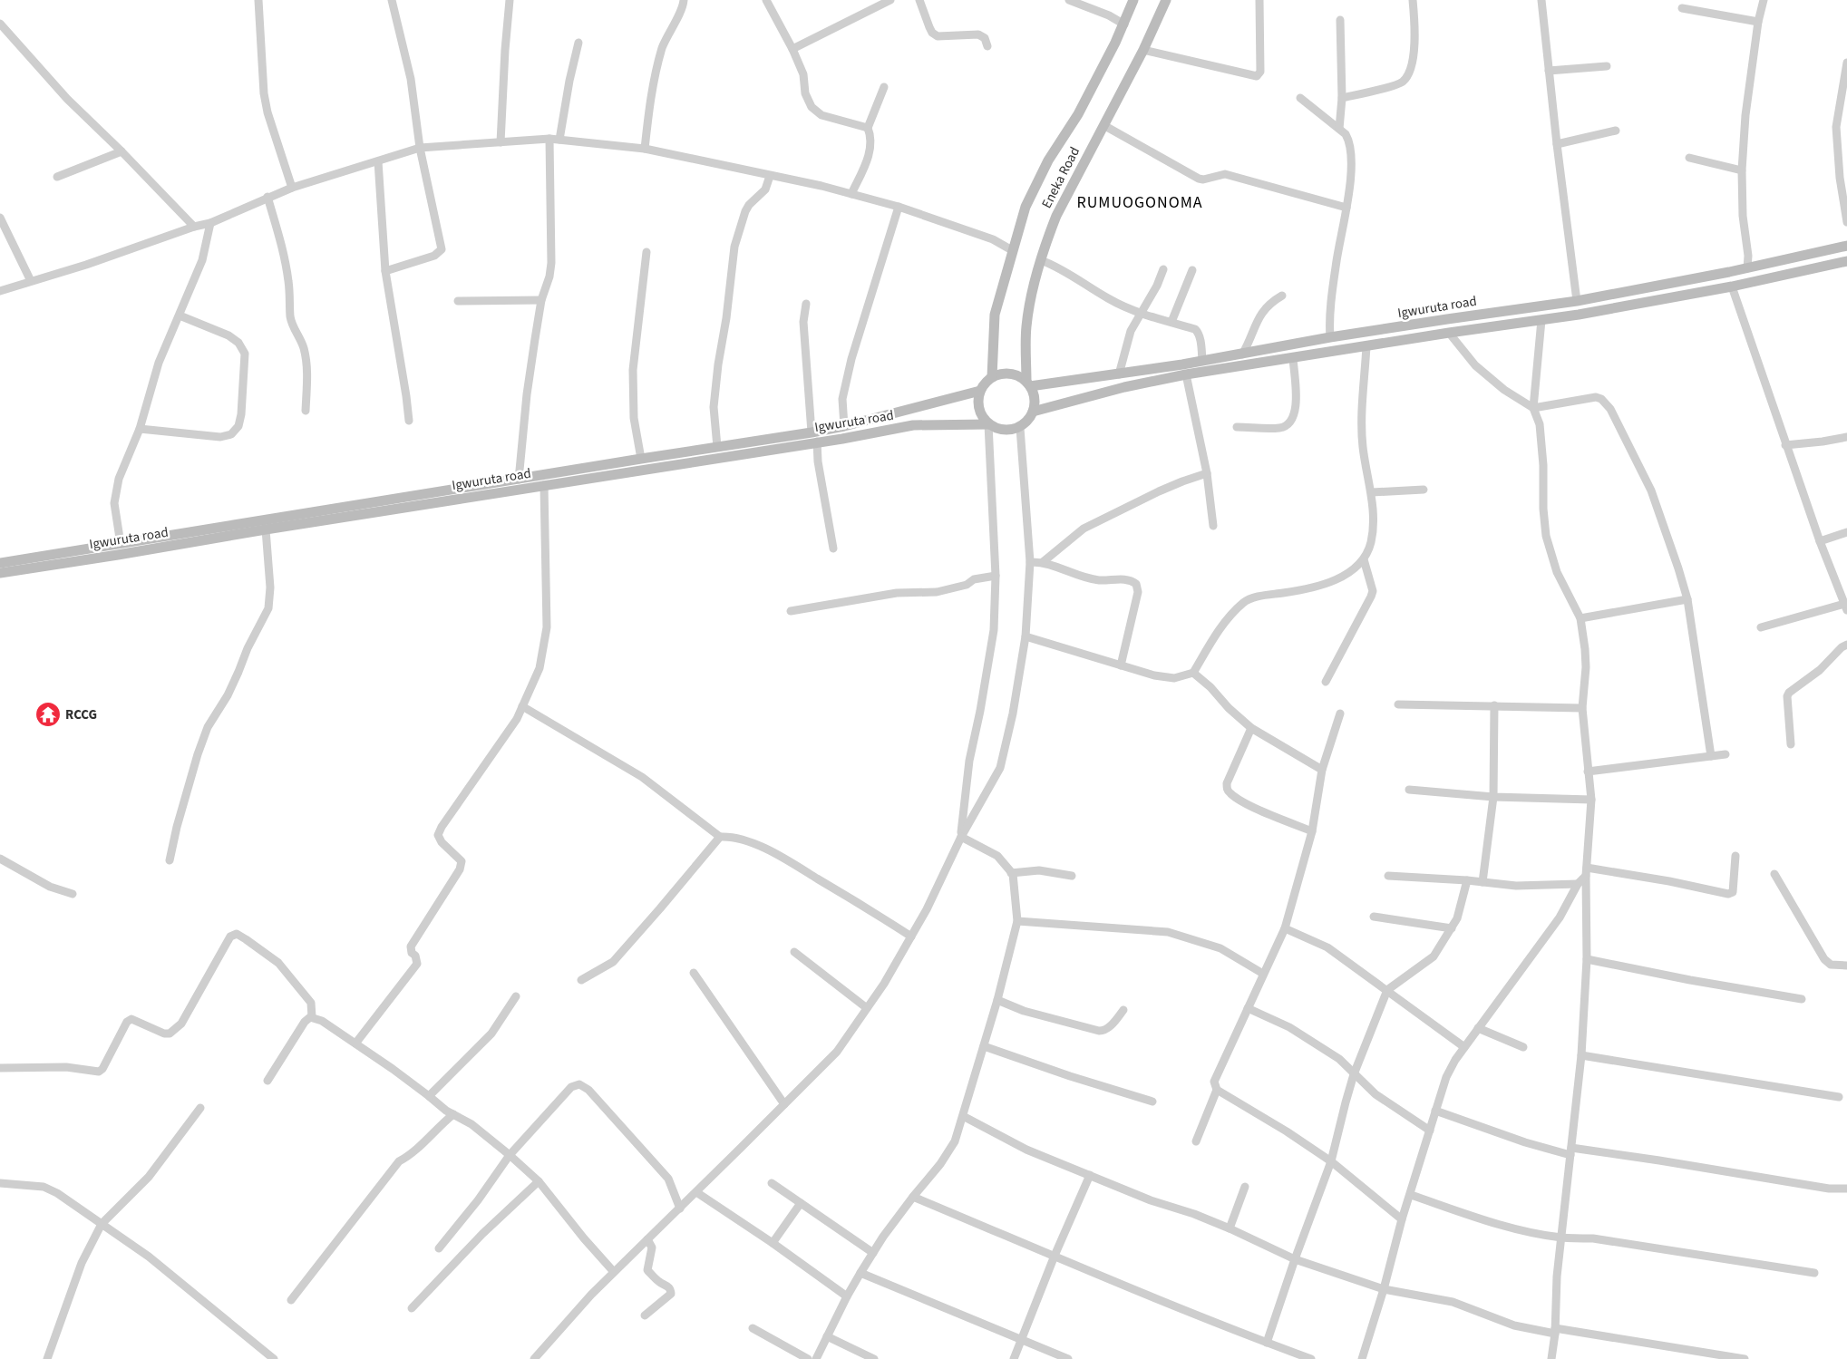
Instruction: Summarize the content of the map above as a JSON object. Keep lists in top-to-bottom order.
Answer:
{
  "streets": {
    "main road": ["Eneka Road", "Igwuruta road"]
  },
  "crossings": [
    ["Eneka Road", "Igwuruta road"]
  ],
  "districts": ["RUMUOGONOMA"],
  "places": {
    "temple": ["RCCG"]
  }
}
